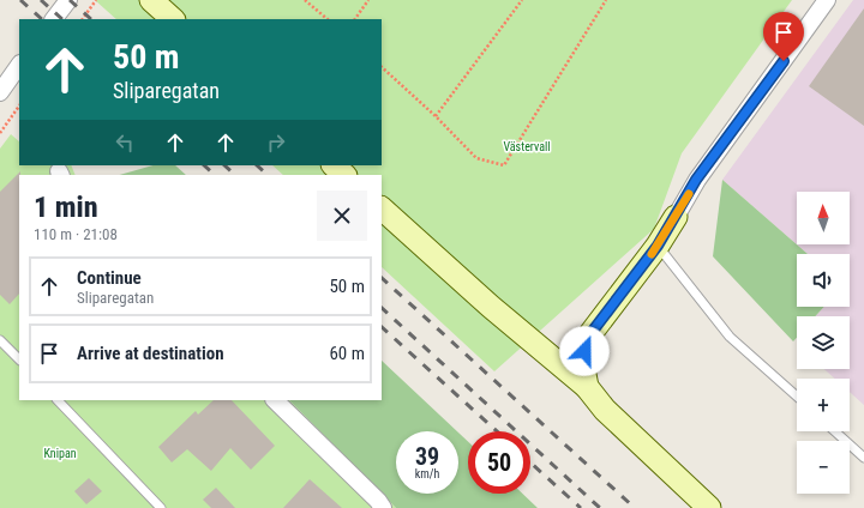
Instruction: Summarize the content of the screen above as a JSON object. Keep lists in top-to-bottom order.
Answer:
{
  "parks": ["Västervall", "Knipan"],
  "north": "top",
  "page": {
    "turn": ["50 m", "Sliparegatan"],
    "heading": ["1 min", "110 m · 21:08"],
    "map_buttons": ["+", "−"],
    "list": [
      {
        "name": "Continue",
        "note": "Sliparegatan",
        "value": "50 m"
      },
      {
        "name": "Arrive at destination",
        "value": "60 m"
      }
    ],
    "speed": "39 km/h",
    "limit": "50"
  }
}
